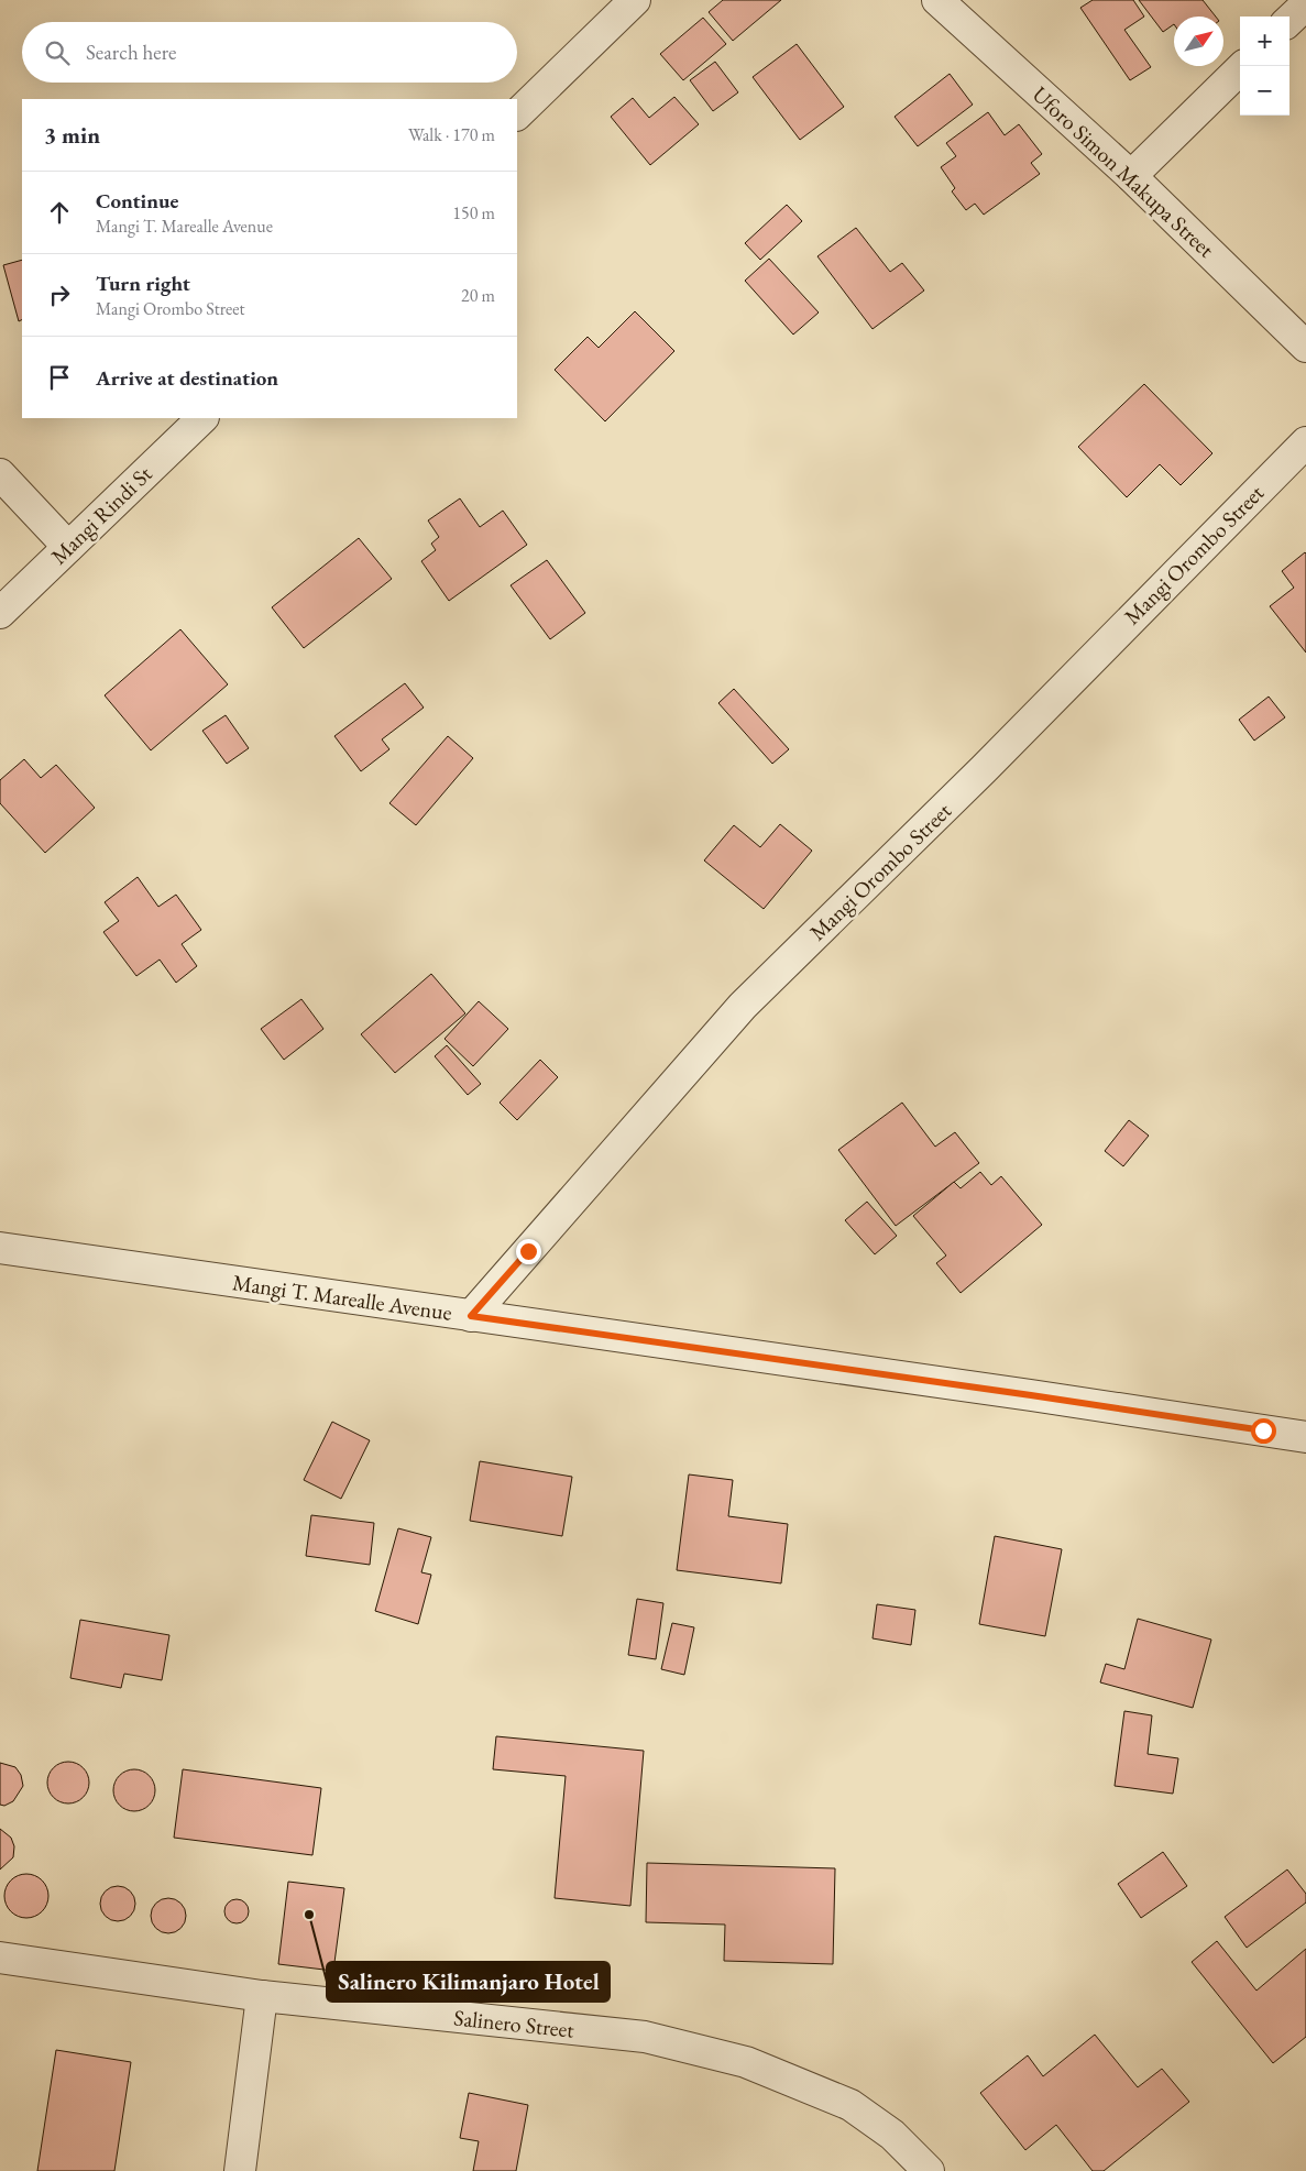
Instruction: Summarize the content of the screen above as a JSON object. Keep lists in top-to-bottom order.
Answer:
{
  "streets": {
    "street": [
      "Uforo Simon Makupa Street",
      "Mangi Rindi St",
      "Mangi Orombo Street",
      "Mangi T. Marealle Avenue",
      "Salinero Street"
    ]
  },
  "crossings": [
    ["Mangi Orombo Street", "Mangi T. Marealle Avenue"]
  ],
  "places": ["Salinero Kilimanjaro Hotel"],
  "north": "top right",
  "page": {
    "map_buttons": ["+", "−"],
    "search": "Search here",
    "heading": ["3 min", "Walk · 170 m"],
    "list": [
      ["Continue", "Mangi T. Marealle Avenue", "150 m"],
      ["Turn right", "Mangi Orombo Street", "20 m"],
      "Arrive at destination"
    ]
  }
}
